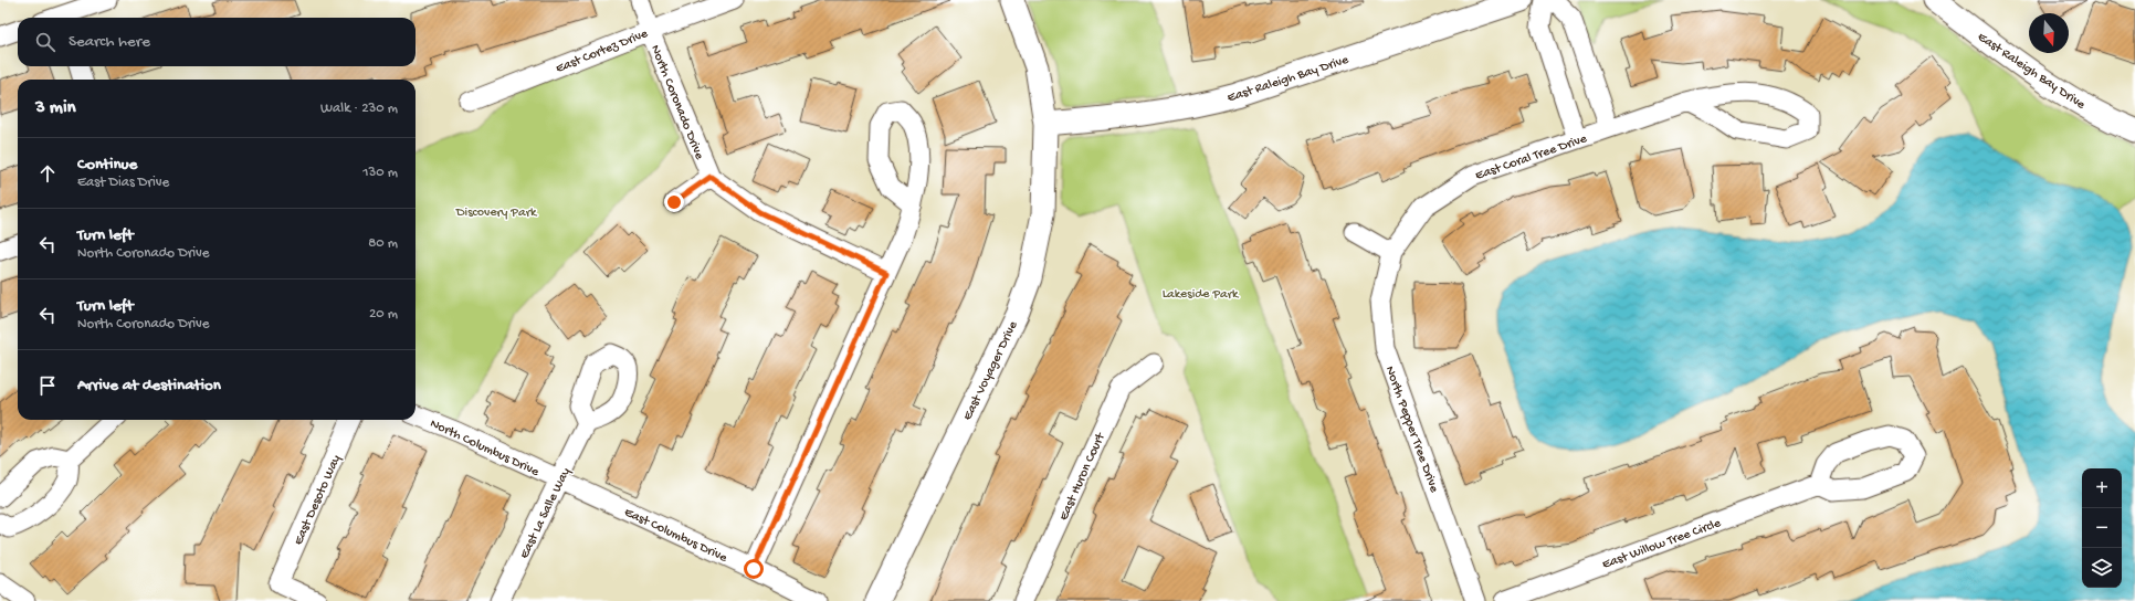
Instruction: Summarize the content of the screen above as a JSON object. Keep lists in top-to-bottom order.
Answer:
{
  "streets": {
    "street": [
      "East Cortez Drive",
      "East Raleigh Bay Drive",
      "North Coronado Drive",
      "East Coral Tree Drive",
      "East Voyager Drive",
      "North Pepper Tree Drive",
      "North Columbus Drive",
      "East Huron Court",
      "East Desoto Way",
      "East La Salle Way",
      "East Columbus Drive",
      "East Willow Tree Circle"
    ]
  },
  "crossings": [
    ["East Cortez Drive", "North Coronado Drive"],
    ["East Raleigh Bay Drive", "East Voyager Drive"],
    ["East Coral Tree Drive", "North Pepper Tree Drive"],
    ["North Columbus Drive", "East La Salle Way"],
    ["North Columbus Drive", "East Columbus Drive"],
    ["East La Salle Way", "East Columbus Drive"]
  ],
  "parks": ["Discovery Park", "Lakeside Park"],
  "north": "bottom",
  "page": {
    "search": "Search here",
    "heading": ["3 min", "Walk · 230 m"],
    "list": [
      ["Continue", "East Dias Drive", "130 m"],
      ["Turn left", "North Coronado Drive", "80 m"],
      ["Turn left", "North Coronado Drive", "20 m"],
      "Arrive at destination"
    ],
    "map_buttons": ["+", "−"]
  }
}
